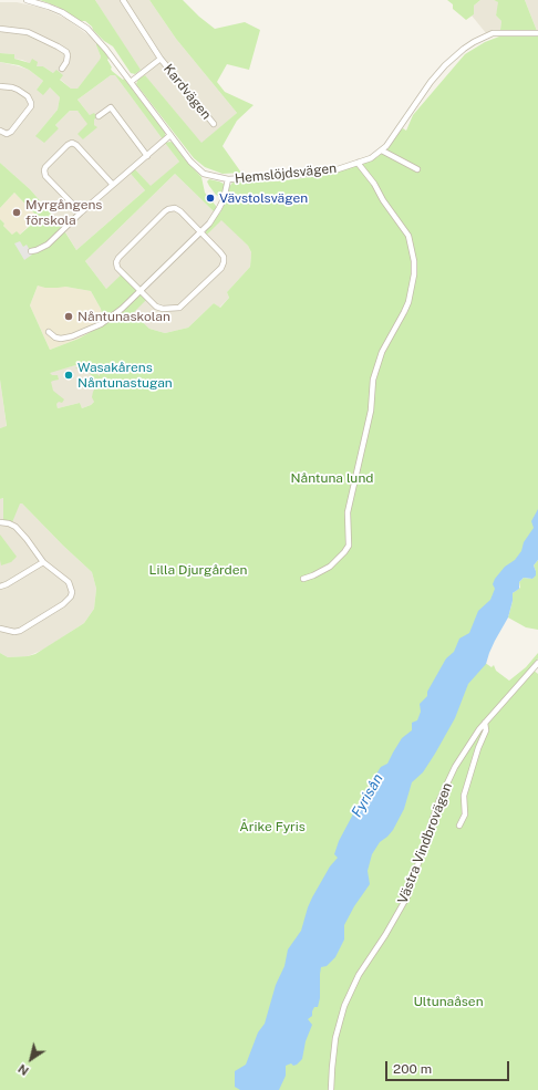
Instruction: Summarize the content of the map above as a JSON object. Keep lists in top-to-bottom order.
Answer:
{
  "streets": {
    "street": ["Kardvägen", "Hemslöjdsvägen", "Västra Vindbrovägen"]
  },
  "crossings": [
    ["Kardvägen", "Hemslöjdsvägen"]
  ],
  "water": ["Fyrisån"],
  "parks": [
    "Nåntuna lund",
    "Lilla Djurgården",
    "Årike Fyris",
    "Ultunaåsen"
  ],
  "places": [
    "Vävstolsvägen",
    "Myrgångens förskola",
    "Nåntunaskolan",
    "Wasakårens Nåntunastugan"
  ],
  "scale_bar": "200 m",
  "north": "bottom left"
}
